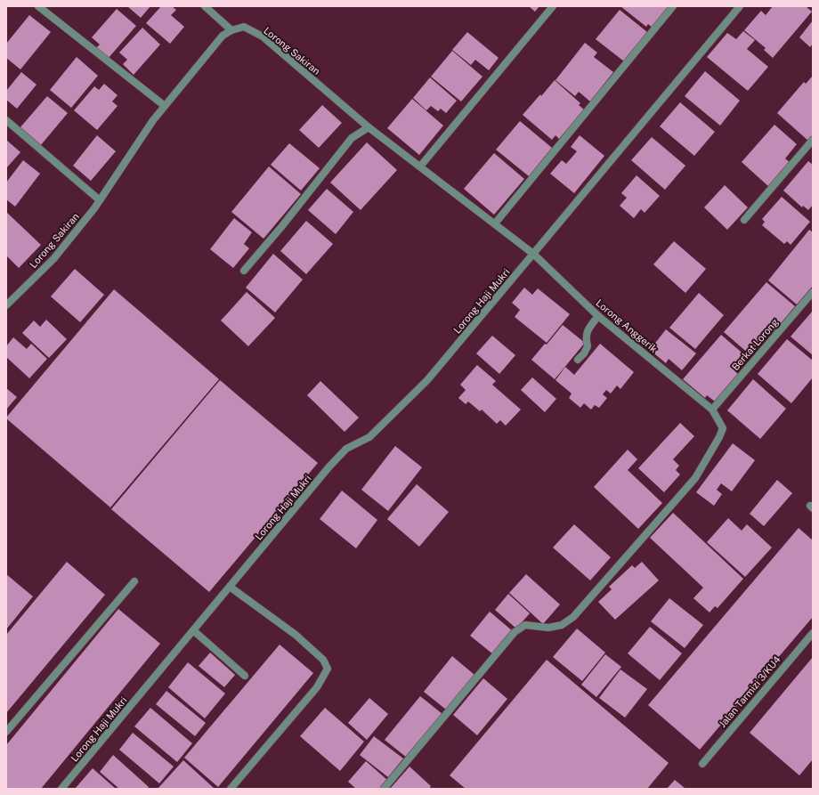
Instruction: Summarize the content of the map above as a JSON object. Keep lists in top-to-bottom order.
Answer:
{
  "streets": {
    "street": [
      "Lorong Sakiran",
      "Lorong Haji Mukri",
      "Lorong Anggerik",
      "Berkat Lorong",
      "Jalan Tarmizi 3/KU4"
    ]
  },
  "crossings": [
    ["Lorong Sakiran", "Lorong Haji Mukri"],
    ["Lorong Sakiran", "Lorong Anggerik"],
    ["Lorong Haji Mukri", "Lorong Anggerik"],
    ["Lorong Anggerik", "Berkat Lorong"]
  ]
}
